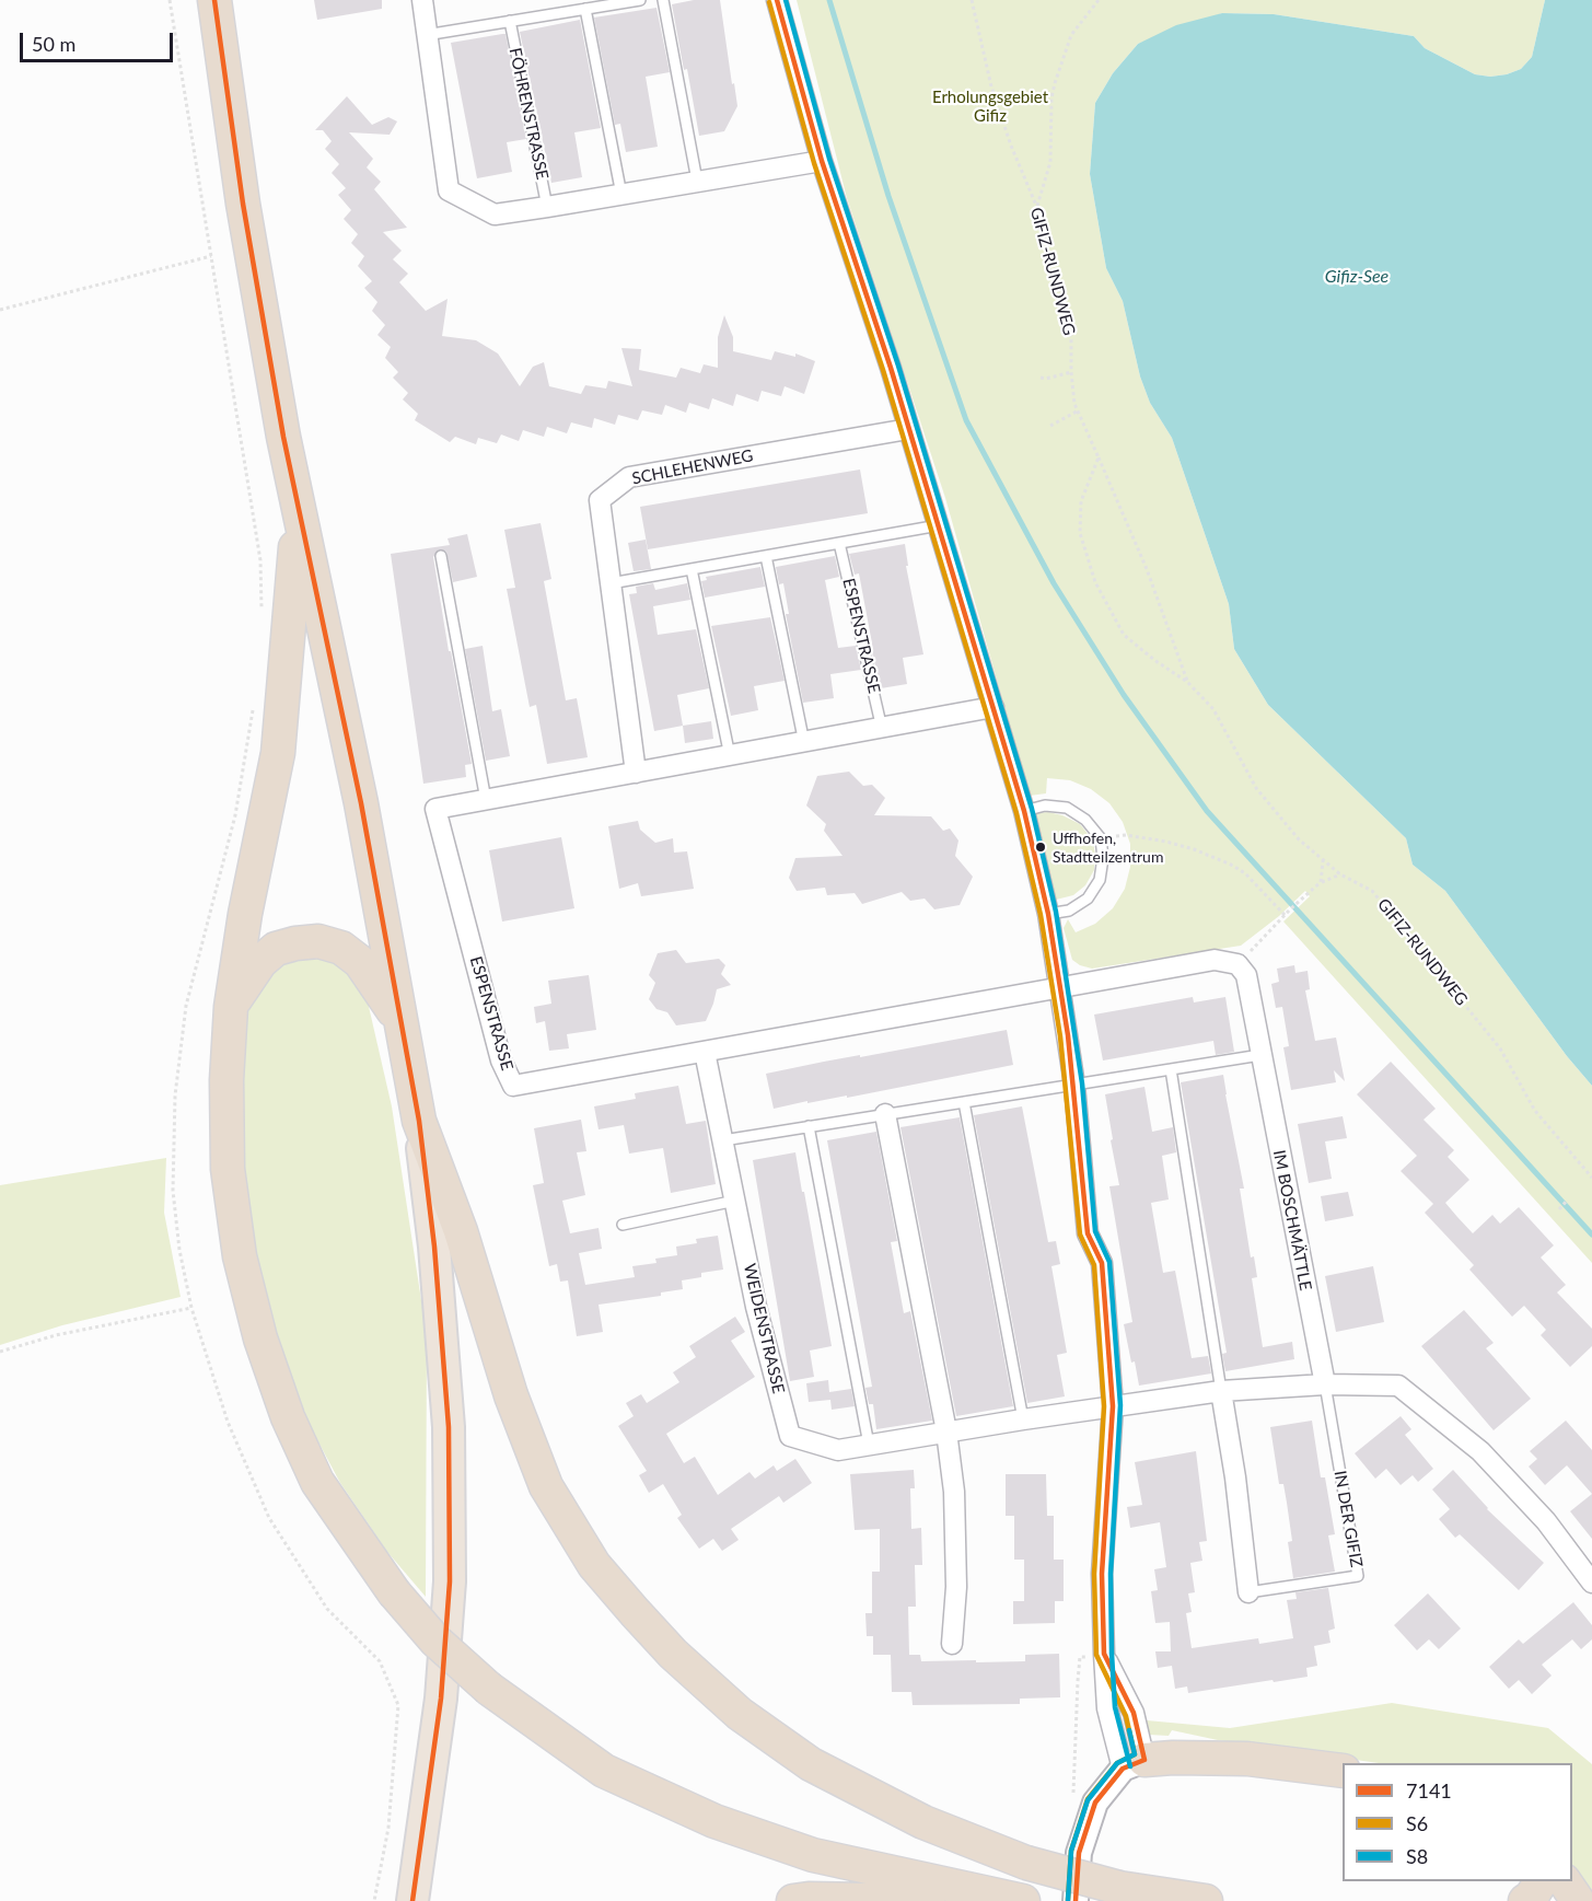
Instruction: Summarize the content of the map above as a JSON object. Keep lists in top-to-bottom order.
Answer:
{
  "streets": {
    "street": [
      "SCHLEHENWEG",
      "ESPENSTRASSE",
      "IM BOSCHMÄTTLE",
      "WEIDENSTRASSE",
      "IN DER GIFIZ"
    ],
    "lane": ["FÖHRENSTRASSE"],
    "path": ["GIFIZ-RUNDWEG"]
  },
  "crossings": [
    ["SCHLEHENWEG", "ESPENSTRASSE"],
    ["ESPENSTRASSE", "WEIDENSTRASSE"],
    ["IM BOSCHMÄTTLE", "IN DER GIFIZ"]
  ],
  "water": ["Gifiz-See"],
  "parks": ["Erholungsgebiet Gifiz"],
  "places": ["Uffhofen, Stadtteilzentrum"],
  "lines": ["transit line 7141", "transit line S8", "transit line S6"],
  "legend": ["7141", "S6", "S8"],
  "scale_bar": "50 m"
}
